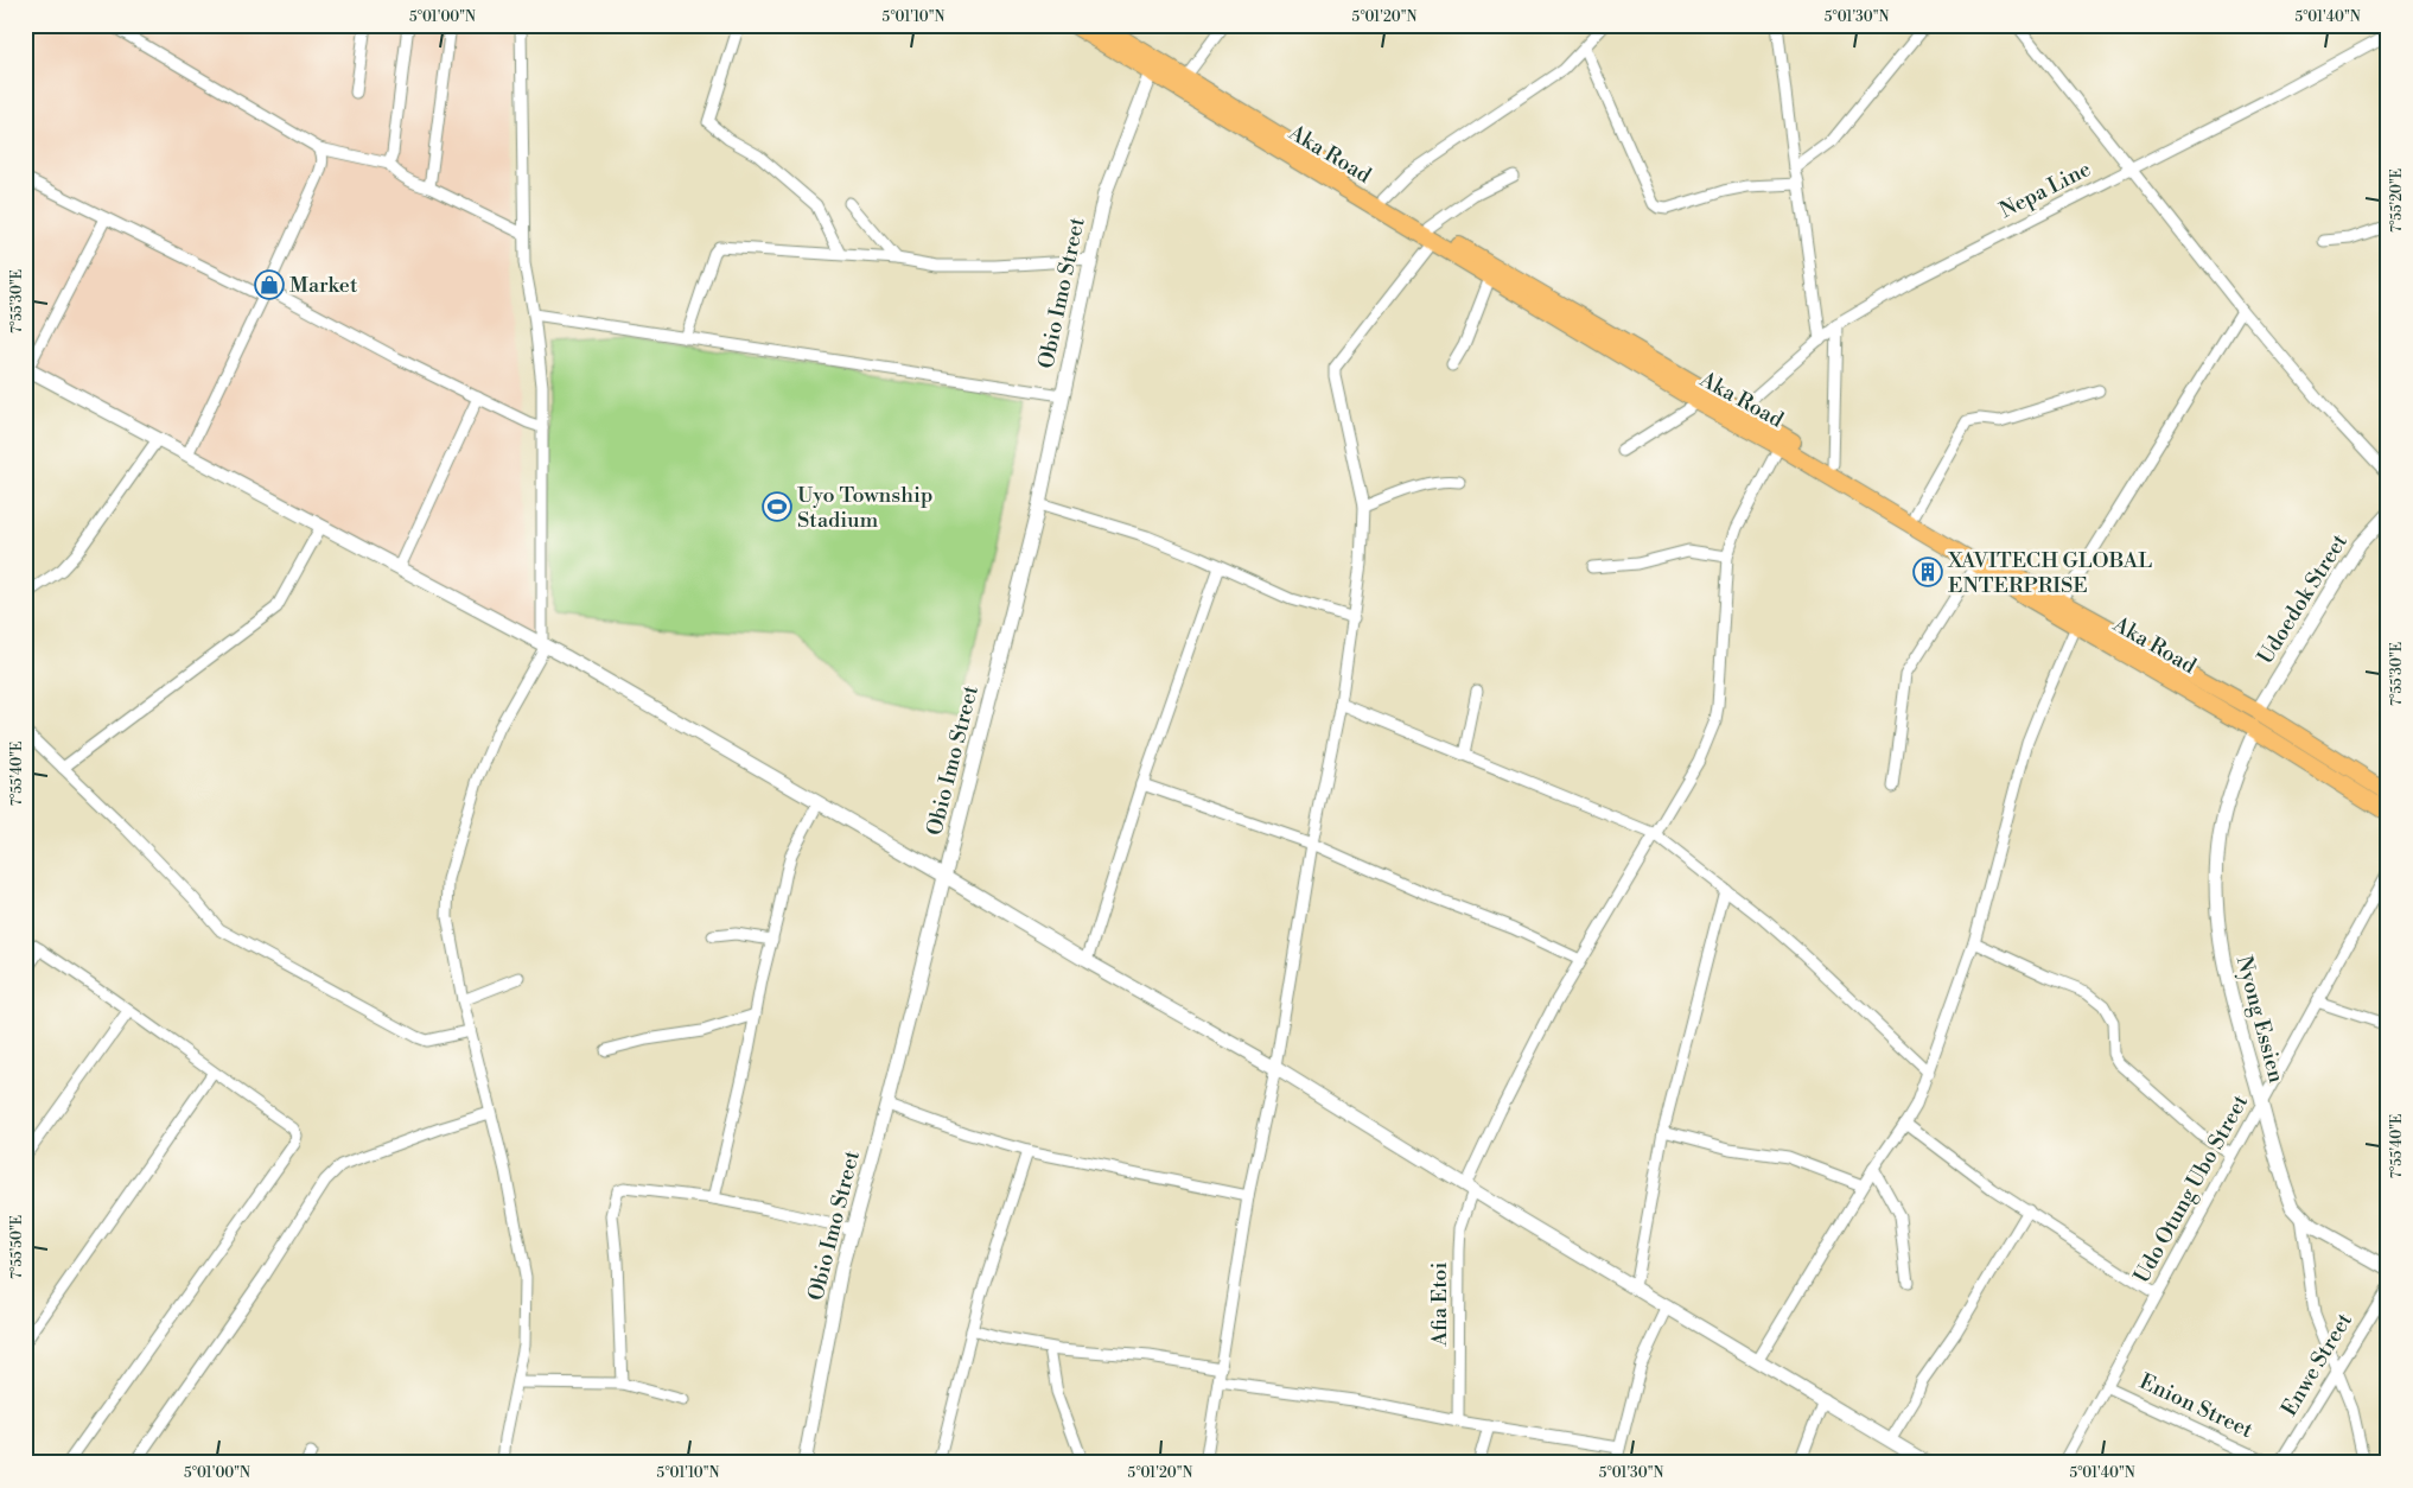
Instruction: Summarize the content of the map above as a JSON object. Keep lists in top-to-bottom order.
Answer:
{
  "streets": {
    "main road": ["Aka Road"],
    "street": [
      "Nepa Line",
      "Obio Imo Street",
      "Udoedok Street",
      "Nyong Essien",
      "Udo Otung Ubo Street",
      "Afia Etoi",
      "Enwe Street",
      "Enion Street"
    ]
  },
  "crossings": [
    ["Aka Road", "Nepa Line"],
    ["Aka Road", "Obio Imo Street"],
    ["Aka Road", "Udoedok Street"],
    ["Aka Road", "Nyong Essien"],
    ["Aka Road", "Afia Etoi"],
    ["Nyong Essien", "Udo Otung Ubo Street"],
    ["Udo Otung Ubo Street", "Enion Street"]
  ],
  "places": {
    "shop": ["Market"],
    "sports": ["Uyo Township Stadium"],
    "building": ["XAVITECH GLOBAL ENTERPRISE"]
  },
  "coordinates": [
    "5°01'00\"N",
    "5°01'10\"N",
    "5°01'20\"N",
    "5°01'30\"N",
    "5°01'40\"N",
    "7°55'20\"E",
    "7°55'30\"E",
    "7°55'40\"E",
    "7°55'50\"E"
  ]
}
